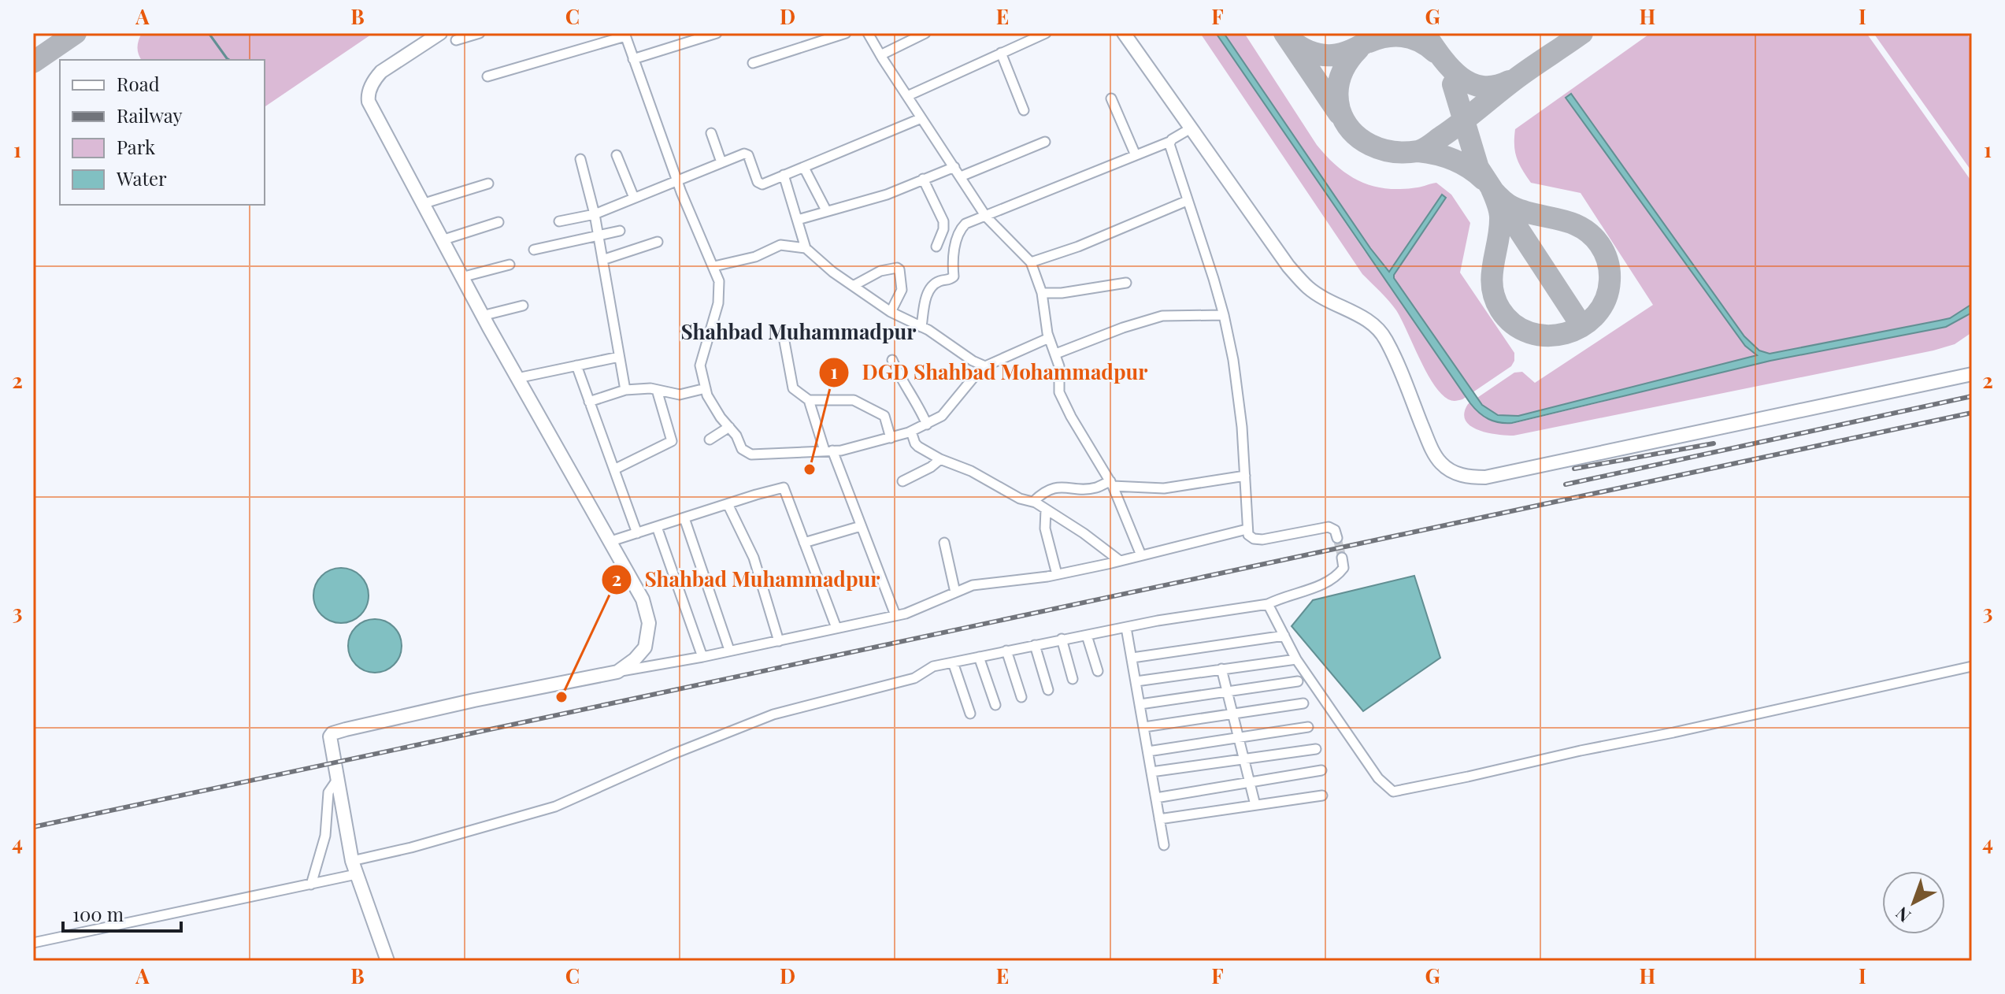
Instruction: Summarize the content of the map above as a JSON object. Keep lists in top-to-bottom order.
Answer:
{
  "districts": ["Shahbad Muhammadpur"],
  "places": ["DGD Shahbad Mohammadpur", "Shahbad Muhammadpur"],
  "legend": [
    "Road",
    "Railway",
    "Park",
    "Water"
  ],
  "scale_bar": "100 m",
  "north": "bottom left",
  "grid": {
    "columns": [
      "A",
      "B",
      "C",
      "D",
      "E",
      "F",
      "G",
      "H",
      "I"
    ],
    "rows": [
      "1",
      "2",
      "3",
      "4"
    ]
  }
}
